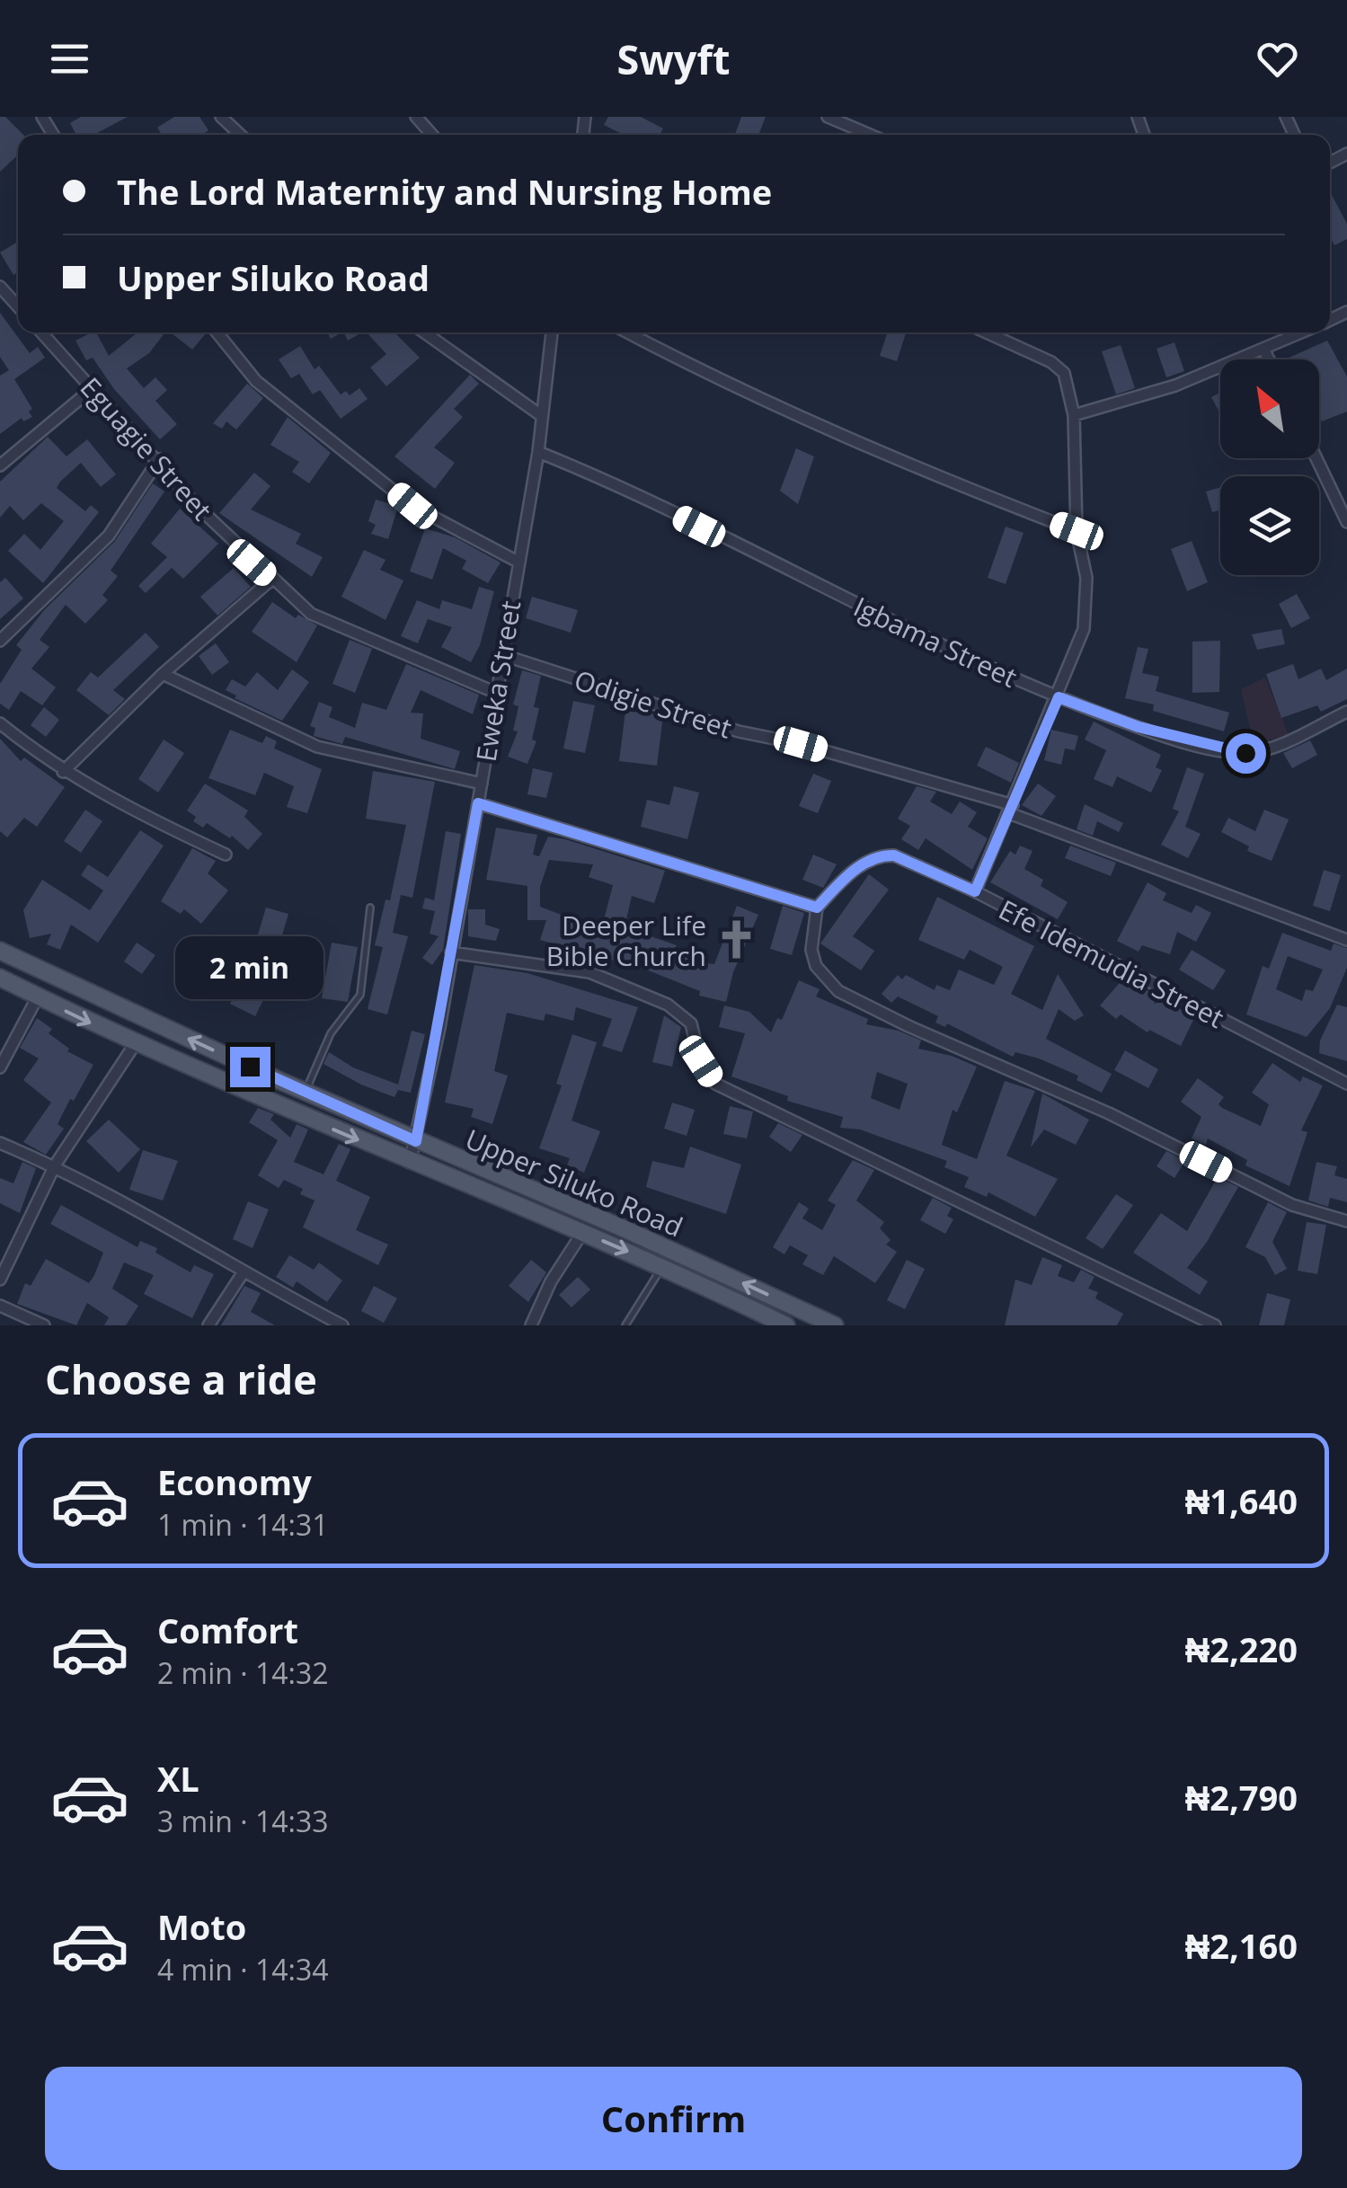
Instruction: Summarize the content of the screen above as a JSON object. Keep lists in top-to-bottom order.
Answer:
{
  "streets": {
    "main road": ["Upper Siluko Road"],
    "street": [
      "Eguagie Street",
      "Igbama Street",
      "Eweka Street",
      "Odigie Street",
      "Efe Idemudia Street"
    ]
  },
  "crossings": [
    ["Eguagie Street", "Eweka Street"],
    ["Igbama Street", "Eweka Street"],
    ["Eweka Street", "Odigie Street"],
    ["Eweka Street", "Upper Siluko Road"]
  ],
  "places": {
    "church": ["Deeper Life Bible Church"]
  },
  "north": "top left",
  "page": {
    "header": "Swyft",
    "banner": ["The Lord Maternity and Nursing Home", "Upper Siluko Road"],
    "bubble": "2 min",
    "heading": "Choose a ride",
    "list": [
      {
        "name": "Economy",
        "note": "1 min · 14:31",
        "value": "₦1,640"
      },
      {
        "name": "Comfort",
        "note": "2 min · 14:32",
        "value": "₦2,220"
      },
      {
        "name": "XL",
        "note": "3 min · 14:33",
        "value": "₦2,790"
      },
      {
        "name": "Moto",
        "note": "4 min · 14:34",
        "value": "₦2,160"
      }
    ],
    "buttons": "Confirm"
  }
}
